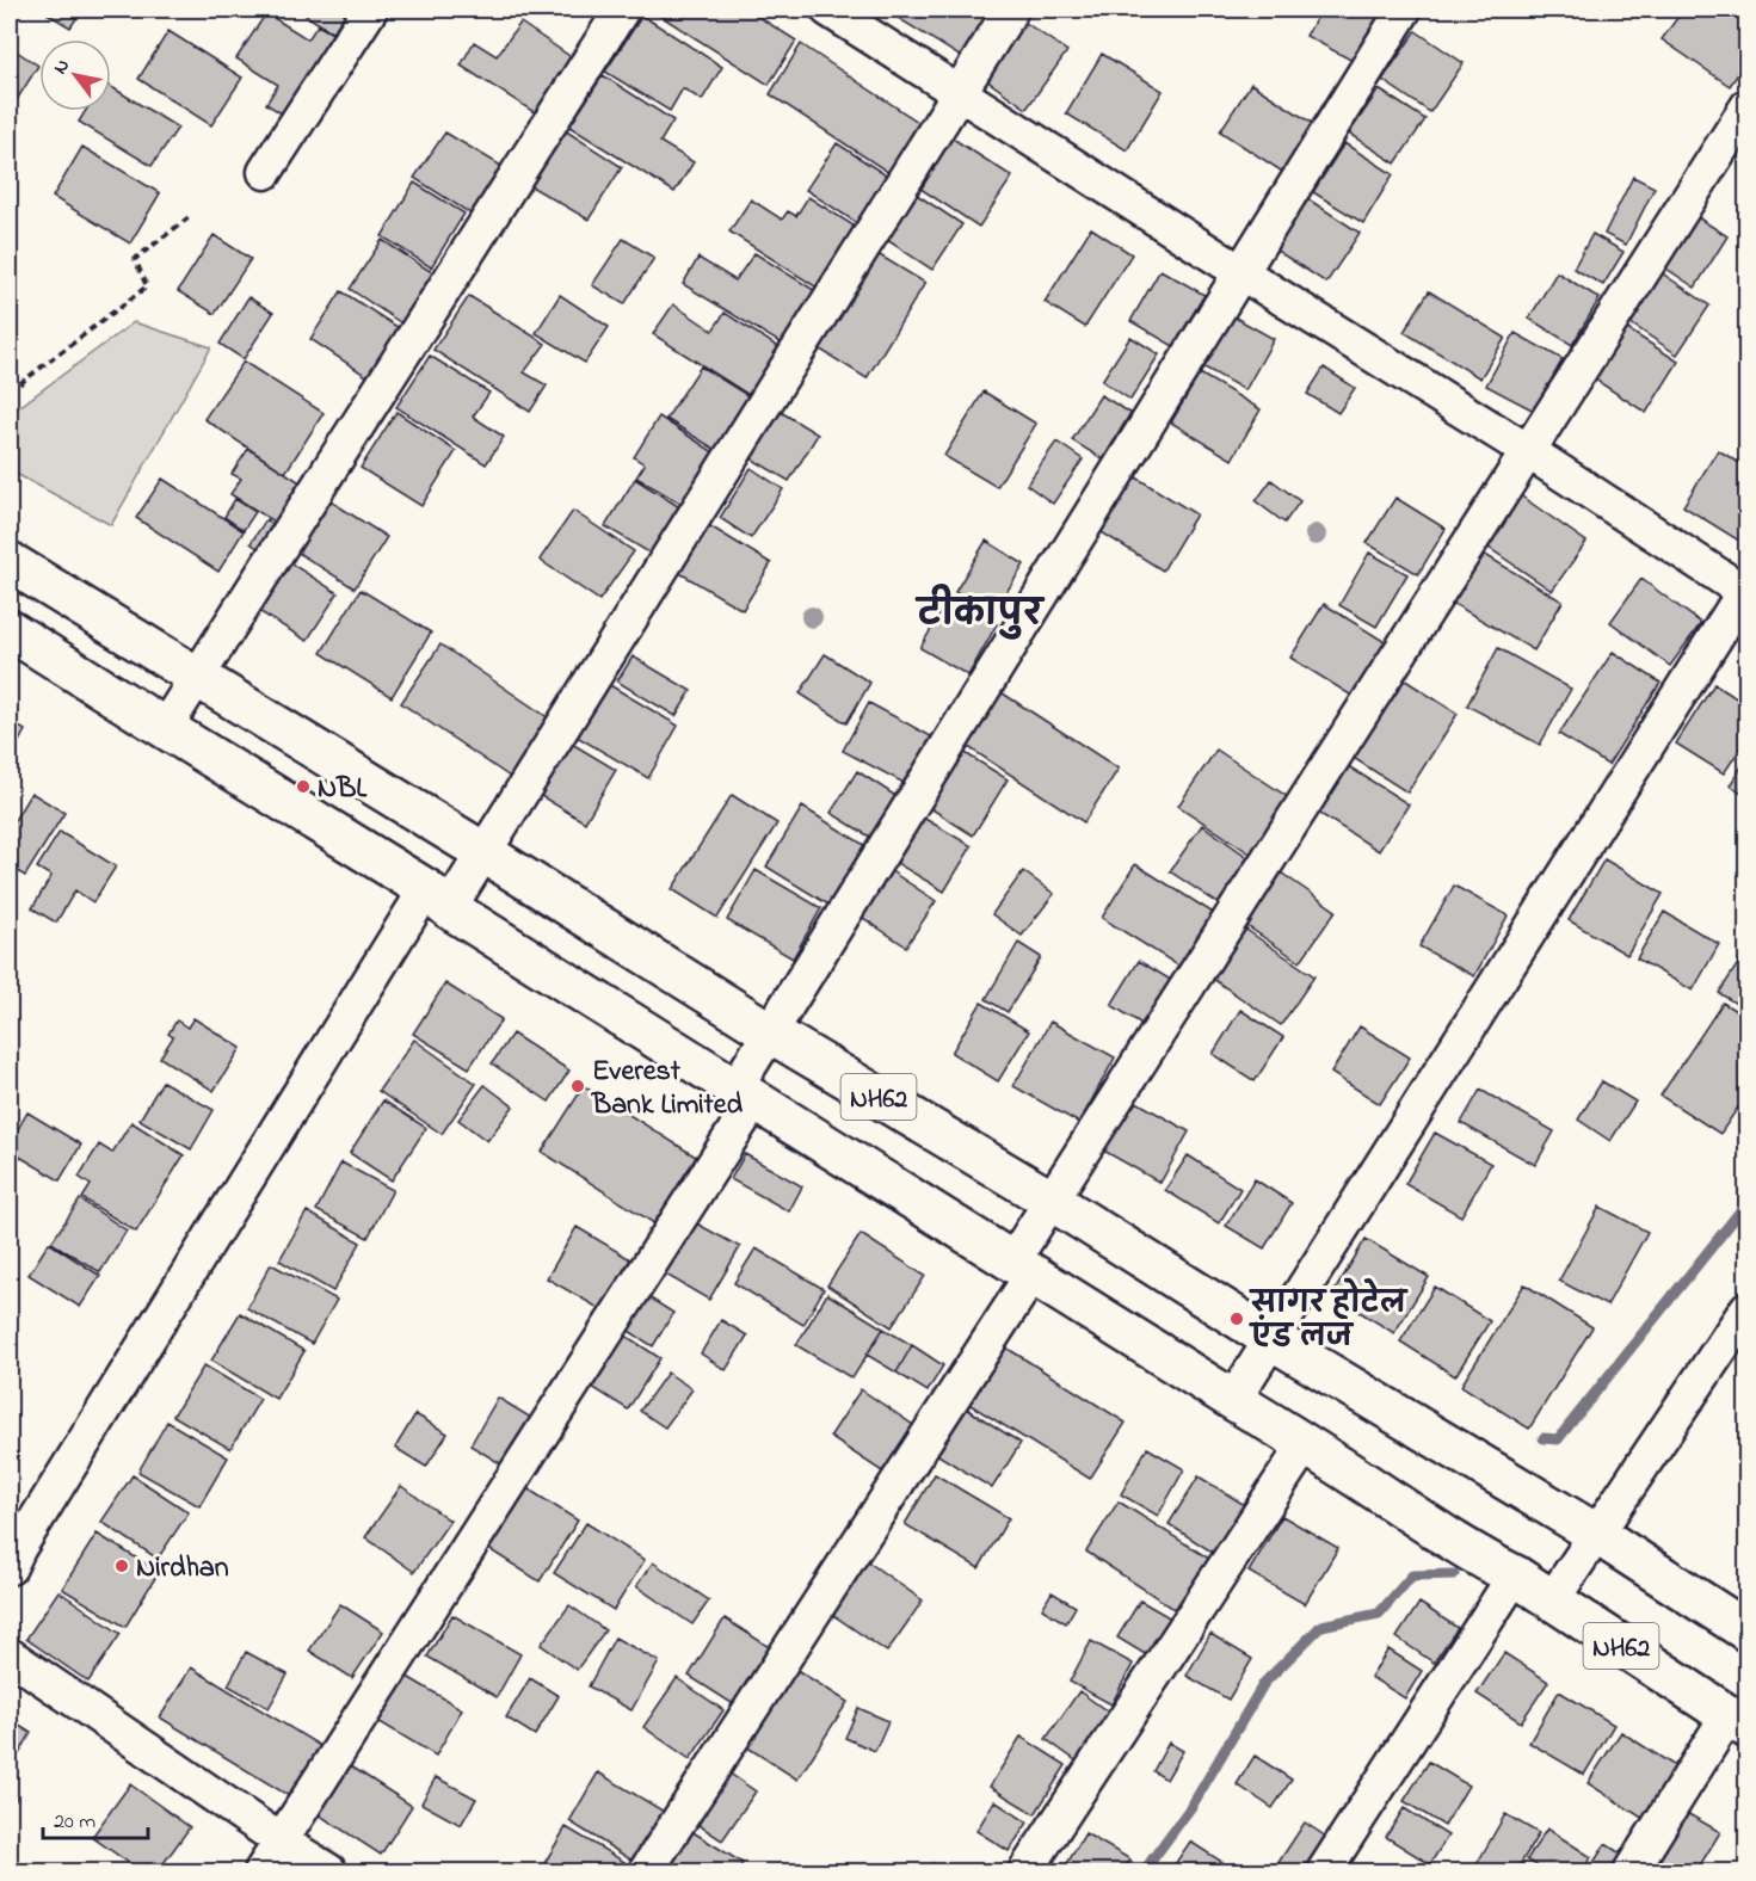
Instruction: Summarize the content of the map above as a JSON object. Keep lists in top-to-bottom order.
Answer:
{
  "streets": {
    "main road": ["NH62"]
  },
  "districts": ["टीकापुर"],
  "places": [
    "NBL",
    "Everest Bank Limited",
    "सागर होटेल एंड लज",
    "Nirdhan"
  ],
  "scale_bar": "20 m",
  "north": "top left"
}
